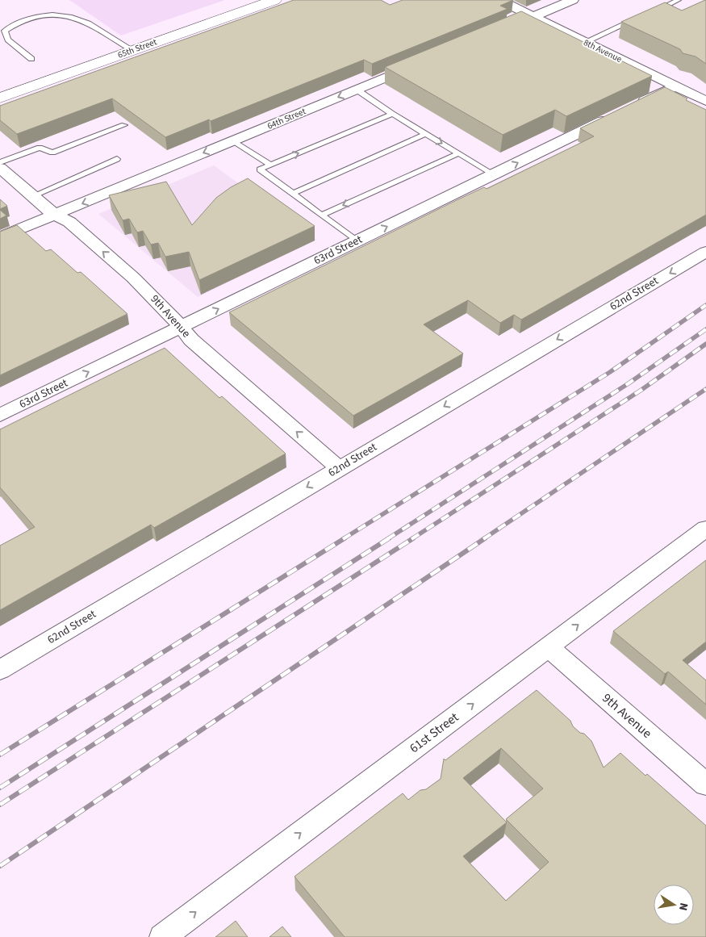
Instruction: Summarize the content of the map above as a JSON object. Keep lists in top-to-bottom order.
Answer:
{
  "streets": {
    "main road": ["65th Street"],
    "street": [
      "8th Avenue",
      "64th Street",
      "63rd Street",
      "62nd Street",
      "9th Avenue",
      "61st Street"
    ]
  },
  "crossings": [
    ["64th Street", "9th Avenue"],
    ["63rd Street", "9th Avenue"],
    ["62nd Street", "9th Avenue"],
    ["9th Avenue", "61st Street"]
  ],
  "one_way": [
    "64th Street",
    "63rd Street",
    "62nd Street",
    "9th Avenue",
    "61st Street"
  ],
  "north": "right"
}
